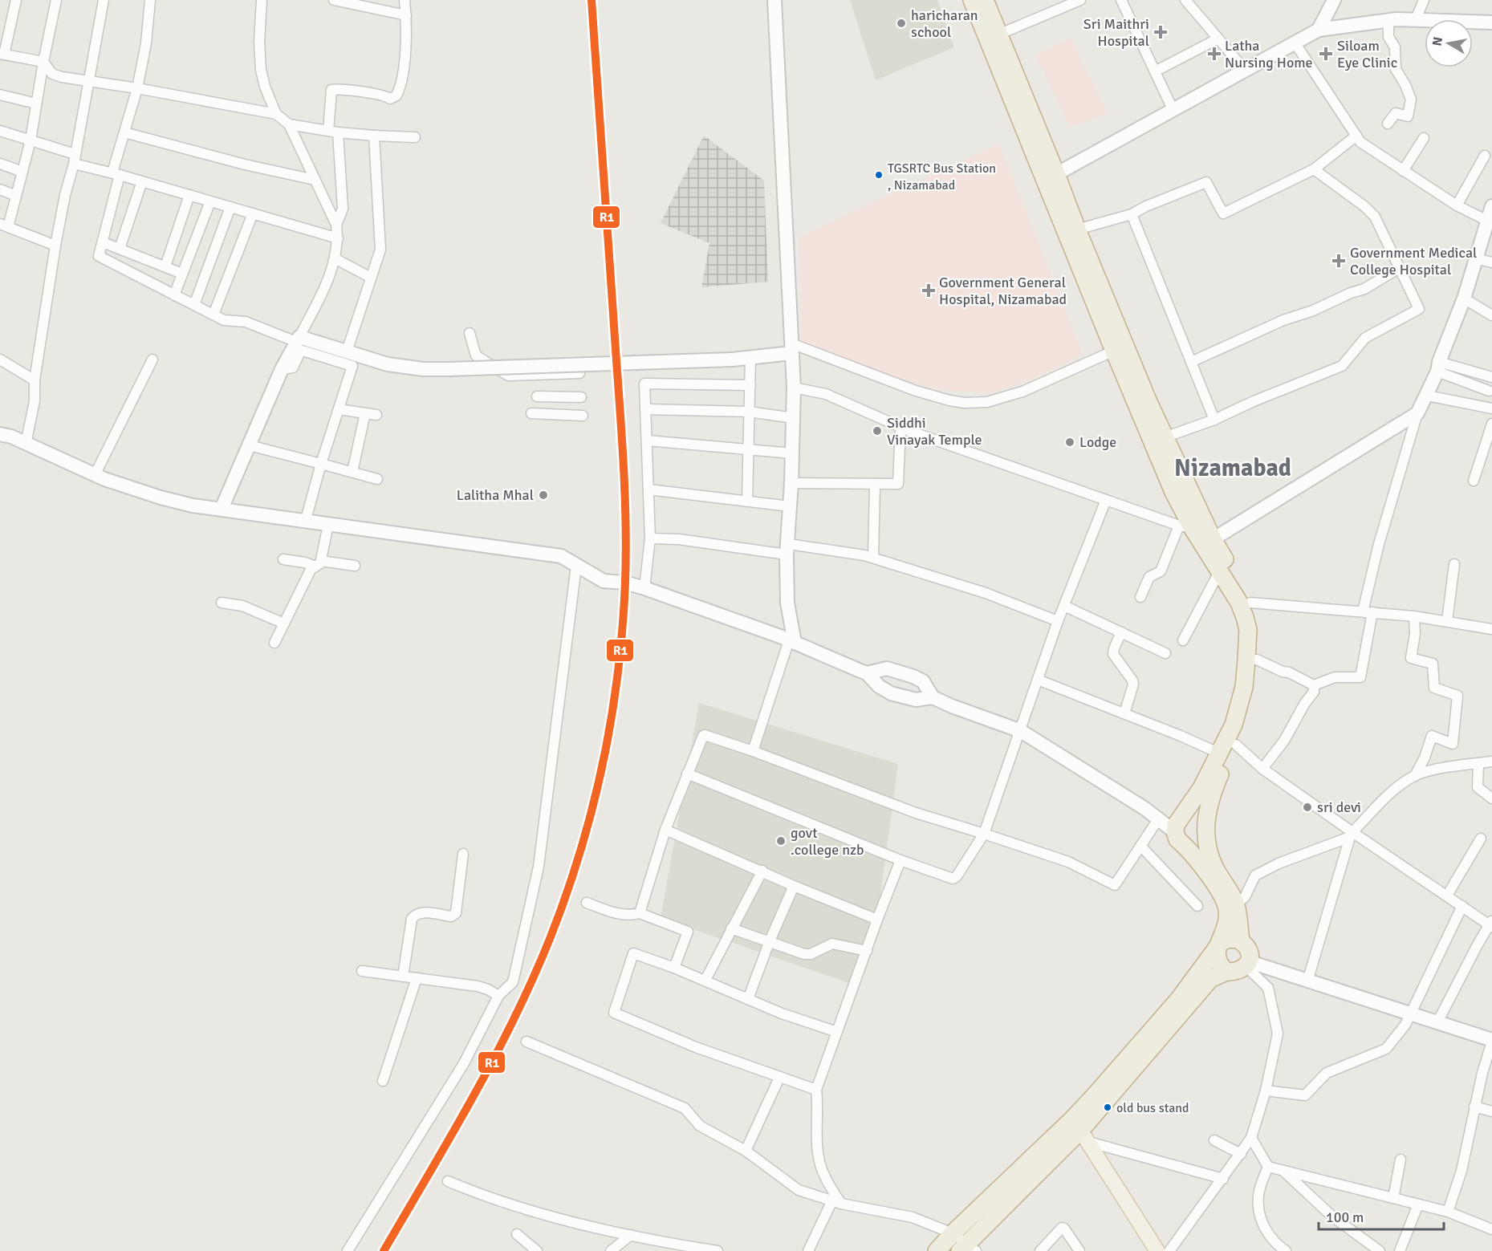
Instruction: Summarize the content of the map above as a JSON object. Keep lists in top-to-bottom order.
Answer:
{
  "districts": ["Nizamabad"],
  "places": {
    "other": [
      "haricharan school",
      "TGSRTC Bus Station , Nizamabad",
      "Siddhi Vinayak Temple",
      "Lodge",
      "Lalitha Mhal",
      "sri devi",
      "govt .college nzb",
      "old bus stand"
    ],
    "health": [
      "Sri Maithri Hospital",
      "Latha Nursing Home",
      "Siloam Eye Clinic",
      "Government Medical College Hospital",
      "Government General Hospital, Nizamabad"
    ]
  },
  "lines": ["transit line R1"],
  "scale_bar": "100 m",
  "north": "left"
}
